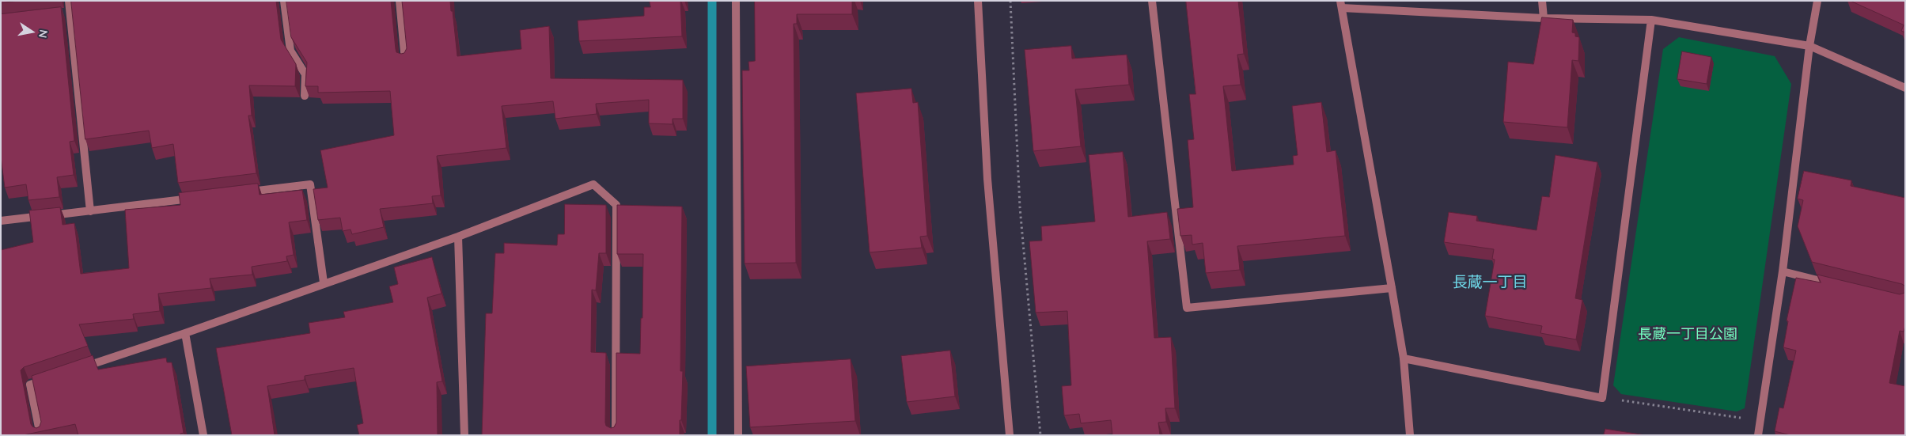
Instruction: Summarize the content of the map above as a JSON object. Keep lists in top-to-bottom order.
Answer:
{
  "districts": ["長蔵一丁目"],
  "parks": ["長蔵一丁目公園"],
  "north": "right"
}
